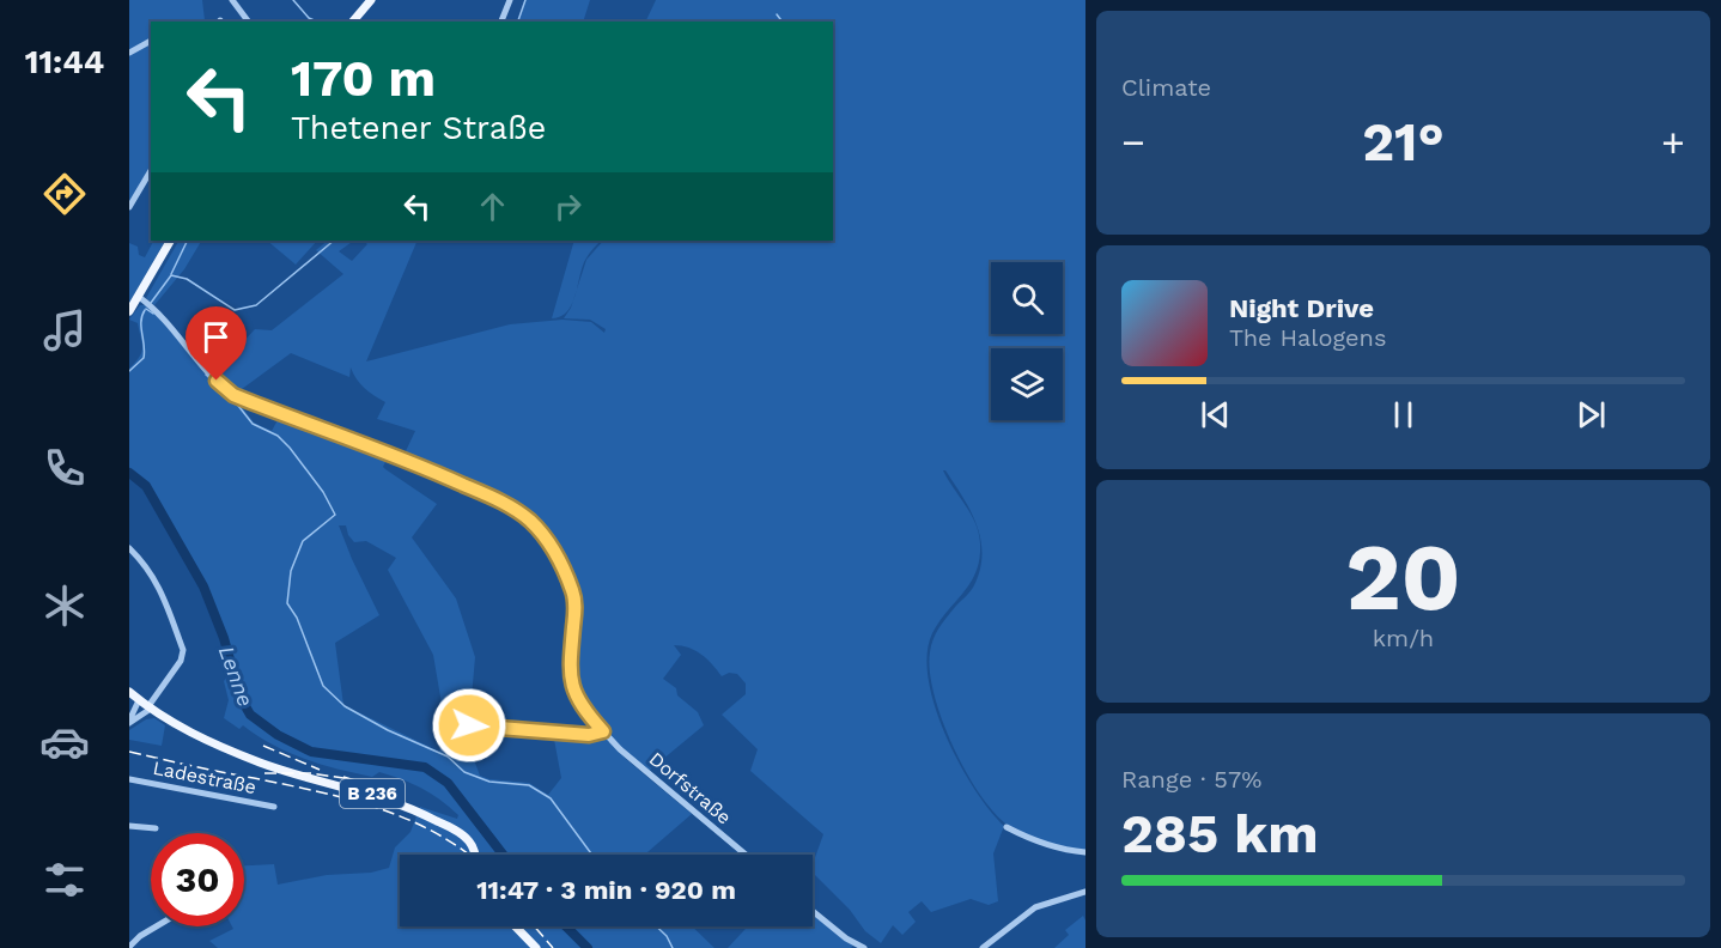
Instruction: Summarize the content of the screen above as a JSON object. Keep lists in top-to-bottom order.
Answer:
{
  "streets": {
    "main road": ["B 236"],
    "street": ["Ladestraße", "Dorfstraße"]
  },
  "water": ["Lenne"],
  "page": {
    "tabs": "11:44",
    "tile": [
      "Climate",
      ["20", "km/h"],
      ["Range · 57%", "285 km"]
    ],
    "turn": ["170 m", "Thetener Straße"],
    "heat": ["−", "21°", "+"],
    "song": ["Night Drive", "The Halogens"],
    "limit": "30",
    "trip": "11:47 · 3 min · 920 m"
  }
}
